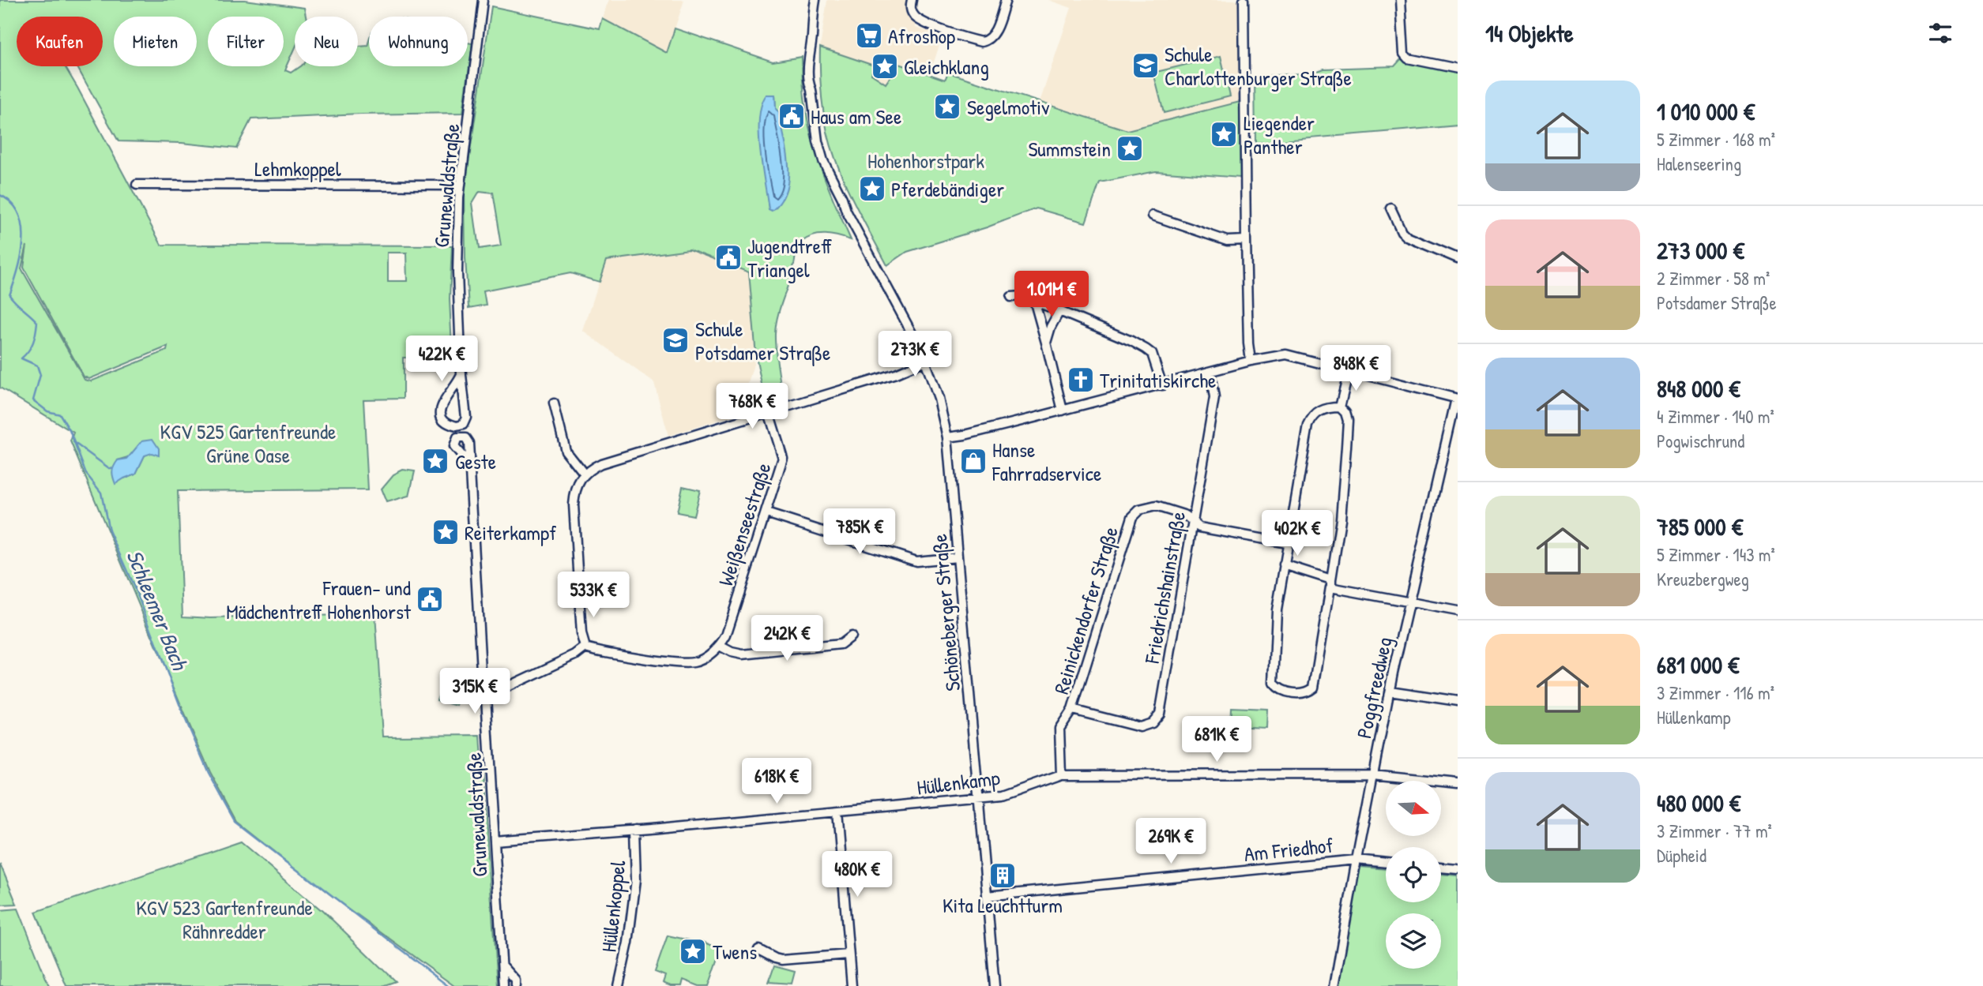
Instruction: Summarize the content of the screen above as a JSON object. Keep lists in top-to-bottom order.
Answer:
{
  "streets": {
    "street": [
      "Lehmkoppel",
      "Grunewaldstraße",
      "Weißenseestraße",
      "Friedrichshainstraße",
      "Reinickendorfer Straße",
      "Schöneberger Straße",
      "Poggfreedweg",
      "Hüllenkamp",
      "Am Friedhof",
      "Hüllenkoppel"
    ]
  },
  "crossings": [
    ["Lehmkoppel", "Grunewaldstraße"],
    ["Grunewaldstraße", "Hüllenkamp"],
    ["Friedrichshainstraße", "Reinickendorfer Straße"],
    ["Reinickendorfer Straße", "Hüllenkamp"],
    ["Schöneberger Straße", "Hüllenkamp"],
    ["Schöneberger Straße", "Am Friedhof"],
    ["Poggfreedweg", "Hüllenkamp"],
    ["Poggfreedweg", "Am Friedhof"],
    ["Hüllenkamp", "Hüllenkoppel"]
  ],
  "water": ["Schleemer Bach"],
  "parks": ["Hohenhorstpark", "KGV 525 Gartenfreunde Grüne Oase", "KGV 523 Gartenfreunde Rähnredder"],
  "places": {
    "supermarket": ["Afroshop"],
    "school or university": ["Schule Charlottenburger Straße", "Schule Potsdamer Straße"],
    "place": [
      "Gleichklang",
      "Segelmotiv",
      "Liegender Panther",
      "Summstein",
      "Pferdebändiger",
      "Geste",
      "Reiterkampf",
      "Twens"
    ],
    "public building": ["Haus am See", "Jugendtreff Triangel", "Frauen- und Mädchentreff Hohenhorst"],
    "church": ["Trinitatiskirche"],
    "shop": ["Hanse Fahrradservice"],
    "building": ["Kita Leuchtturm"]
  },
  "north": "right",
  "page": {
    "heading": "14 Objekte",
    "chip": [
      "Kaufen",
      "Mieten",
      "Filter",
      "Neu",
      "Wohnung"
    ],
    "list": [
      {
        "name": "1 010 000 €",
        "note": "5 Zimmer · 168 m² · Halenseering"
      },
      {
        "name": "273 000 €",
        "note": "2 Zimmer · 58 m² · Potsdamer Straße"
      },
      {
        "name": "848 000 €",
        "note": "4 Zimmer · 140 m² · Pogwischrund"
      },
      {
        "name": "785 000 €",
        "note": "5 Zimmer · 143 m² · Kreuzbergweg"
      },
      {
        "name": "681 000 €",
        "note": "3 Zimmer · 116 m² · Hüllenkamp"
      },
      {
        "name": "480 000 €",
        "note": "3 Zimmer · 77 m² · Düpheid"
      }
    ],
    "price": [
      "1.01M €",
      "273K €",
      "422K €",
      "848K €",
      "768K €",
      "785K €",
      "402K €",
      "533K €",
      "242K €",
      "315K €",
      "681K €",
      "618K €",
      "269K €",
      "480K €"
    ]
  }
}
